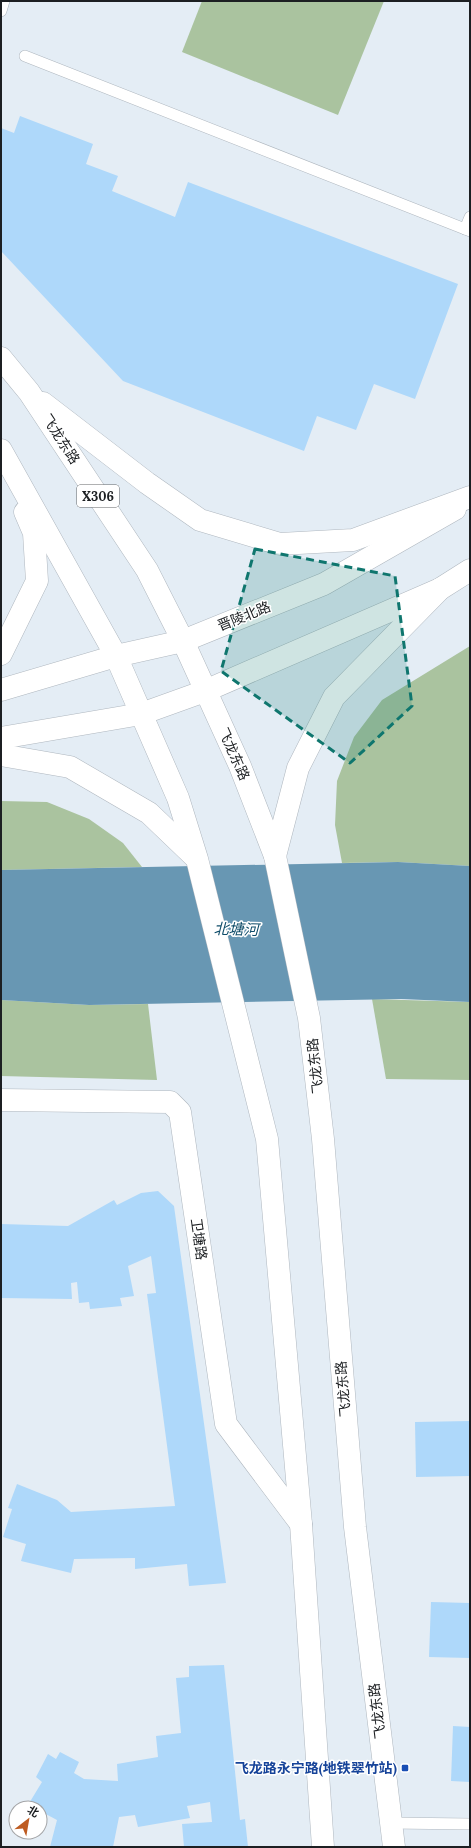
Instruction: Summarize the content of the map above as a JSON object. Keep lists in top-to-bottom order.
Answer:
{
  "streets": {
    "main road": [
      "飞龙东路",
      "X306",
      "晋陵北路",
      "卫塘路"
    ]
  },
  "crossings": [
    ["飞龙东路", "晋陵北路"]
  ],
  "water": ["北塘河"],
  "places": {
    "transit": ["飞龙路永宁路(地铁翠竹站)"]
  },
  "north": "top right"
}
